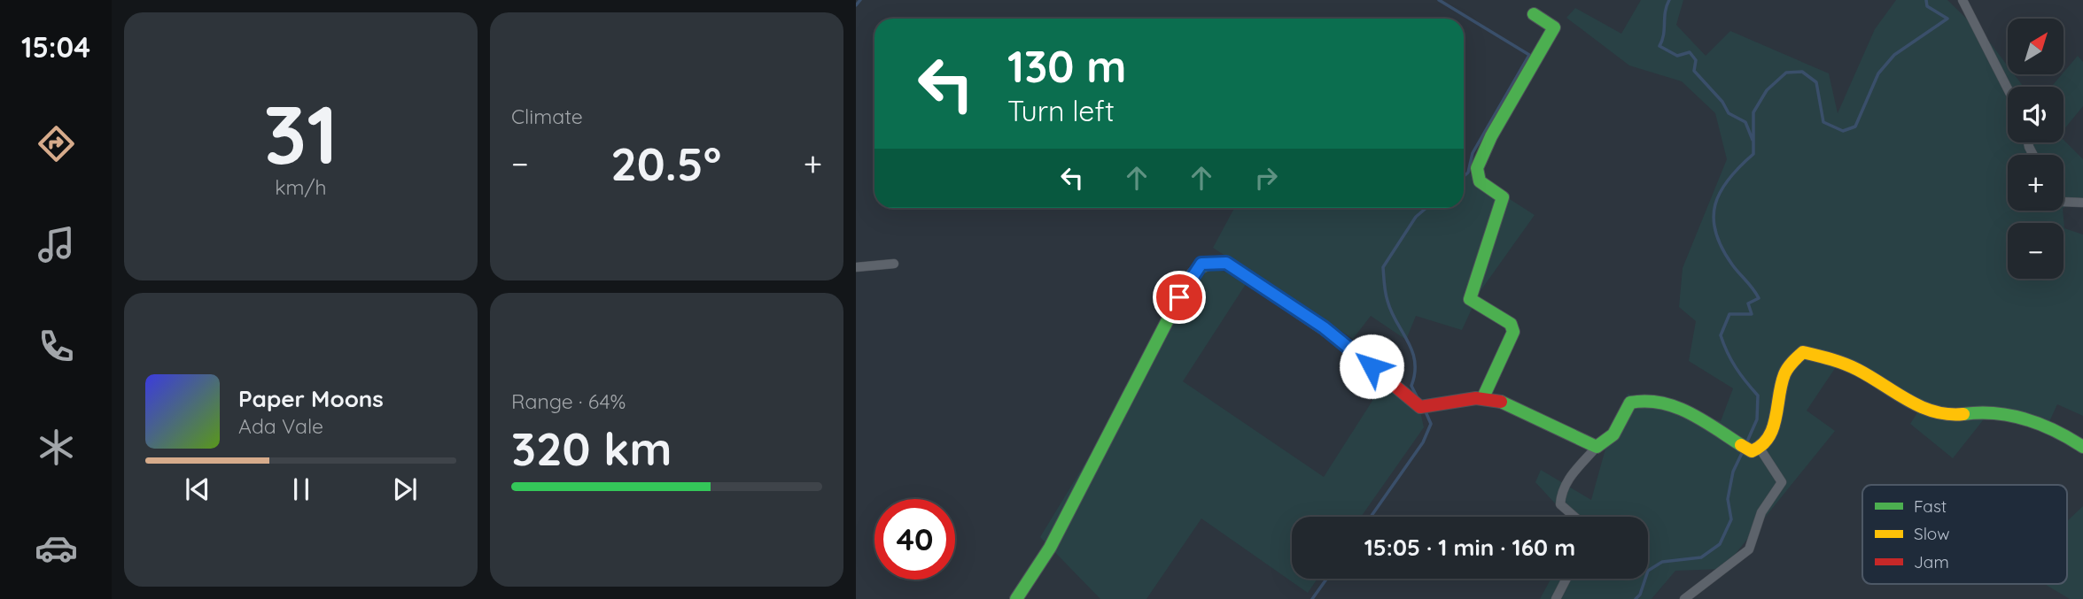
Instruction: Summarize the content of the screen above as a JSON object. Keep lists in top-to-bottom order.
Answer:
{
  "legend": ["Fast", "Slow", "Jam"],
  "north": "top right",
  "page": {
    "tabs": "15:04",
    "tile": [
      ["31", "km/h"],
      "Climate",
      ["Range · 64%", "320 km"]
    ],
    "map_buttons": ["+", "−"],
    "turn": ["130 m", "Turn left"],
    "heat": ["−", "20.5°", "+"],
    "song": ["Paper Moons", "Ada Vale"],
    "limit": "40",
    "trip": "15:05 · 1 min · 160 m"
  }
}
